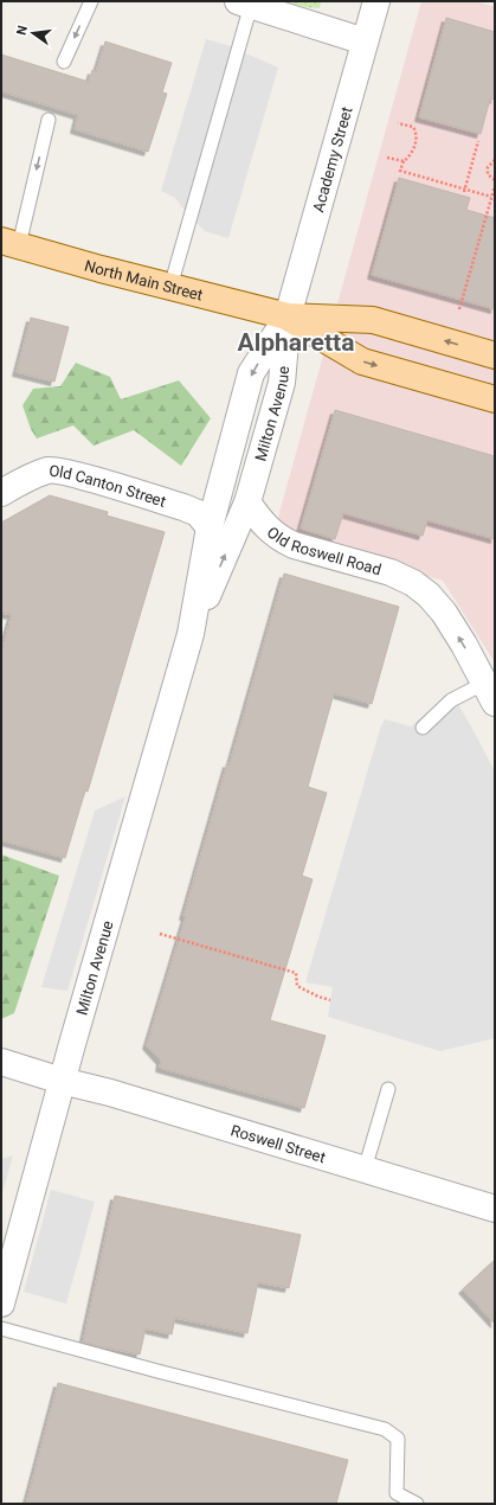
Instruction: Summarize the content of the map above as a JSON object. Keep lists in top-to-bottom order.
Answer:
{
  "streets": {
    "main road": ["North Main Street"],
    "street": [
      "Academy Street",
      "Milton Avenue",
      "Old Canton Street",
      "Old Roswell Road",
      "Roswell Street"
    ]
  },
  "crossings": [
    ["Academy Street", "North Main Street"],
    ["Academy Street", "Milton Avenue"],
    ["North Main Street", "Milton Avenue"],
    ["Milton Avenue", "Old Canton Street"],
    ["Milton Avenue", "Old Roswell Road"],
    ["Milton Avenue", "Roswell Street"]
  ],
  "one_way": ["Old Roswell Road"],
  "districts": ["Alpharetta"],
  "north": "left"
}
